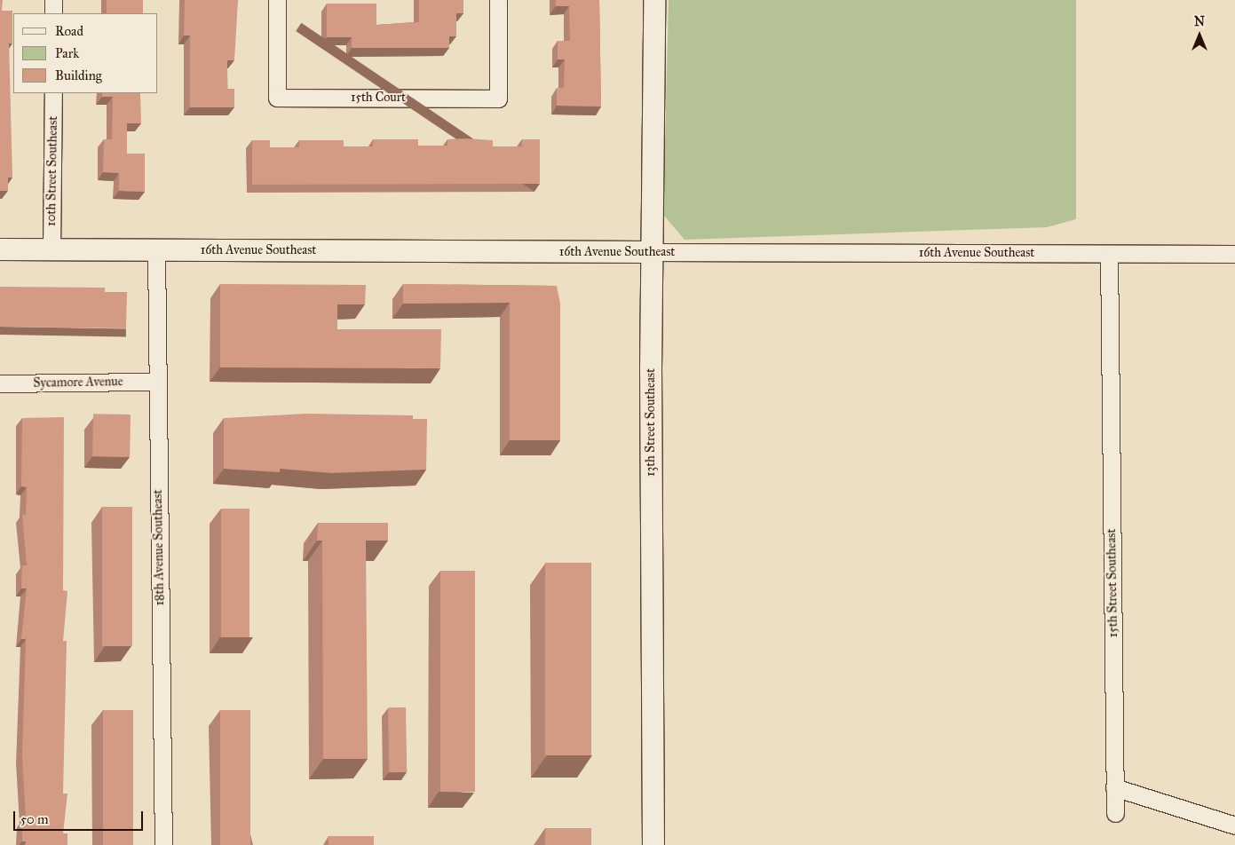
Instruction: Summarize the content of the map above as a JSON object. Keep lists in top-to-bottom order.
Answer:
{
  "streets": {
    "street": [
      "15th Court",
      "10th Street Southeast",
      "16th Avenue Southeast",
      "Sycamore Avenue",
      "13th Street Southeast",
      "18th Avenue Southeast",
      "15th Street Southeast"
    ]
  },
  "crossings": [
    ["10th Street Southeast", "16th Avenue Southeast"],
    ["16th Avenue Southeast", "13th Street Southeast"],
    ["16th Avenue Southeast", "18th Avenue Southeast"],
    ["16th Avenue Southeast", "15th Street Southeast"],
    ["Sycamore Avenue", "18th Avenue Southeast"]
  ],
  "legend": ["Road", "Park", "Building"],
  "scale_bar": "50 m",
  "north": "top"
}
